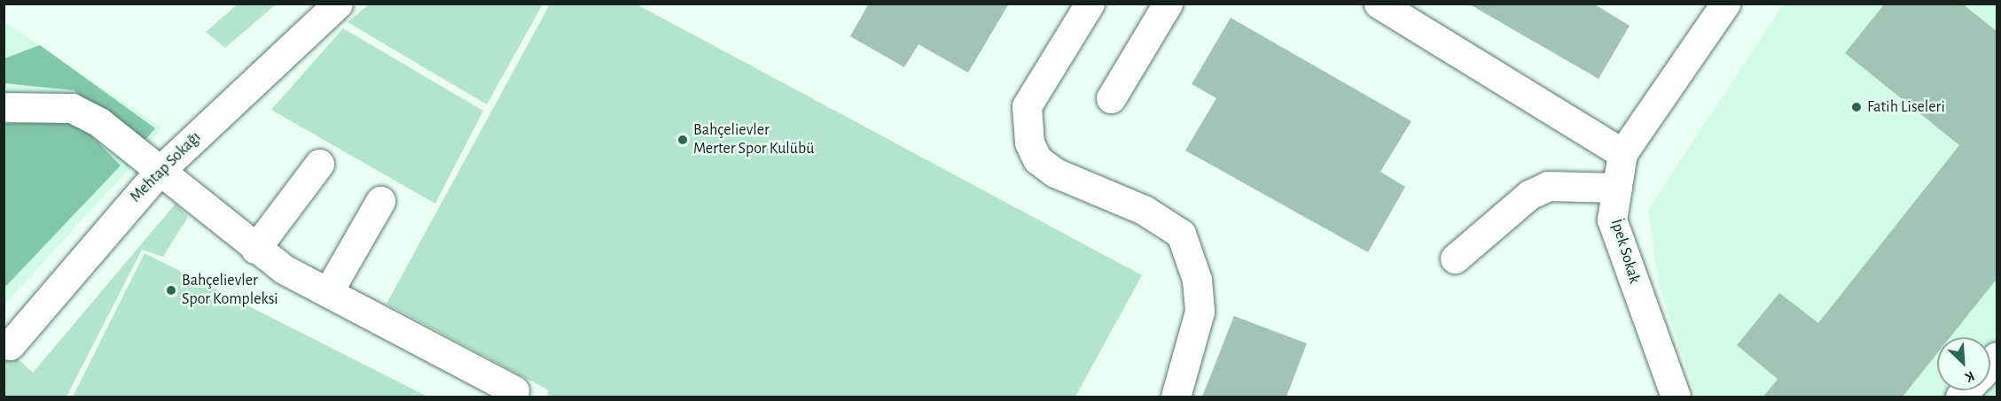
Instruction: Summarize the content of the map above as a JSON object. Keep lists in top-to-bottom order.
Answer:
{
  "streets": {
    "street": ["Mehtap Sokağı", "İpek Sokak"]
  },
  "places": ["Fatih Liseleri", "Bahçelievler Merter Spor Kulübü", "Bahçelievler Spor Kompleksi"],
  "north": "bottom right"
}
